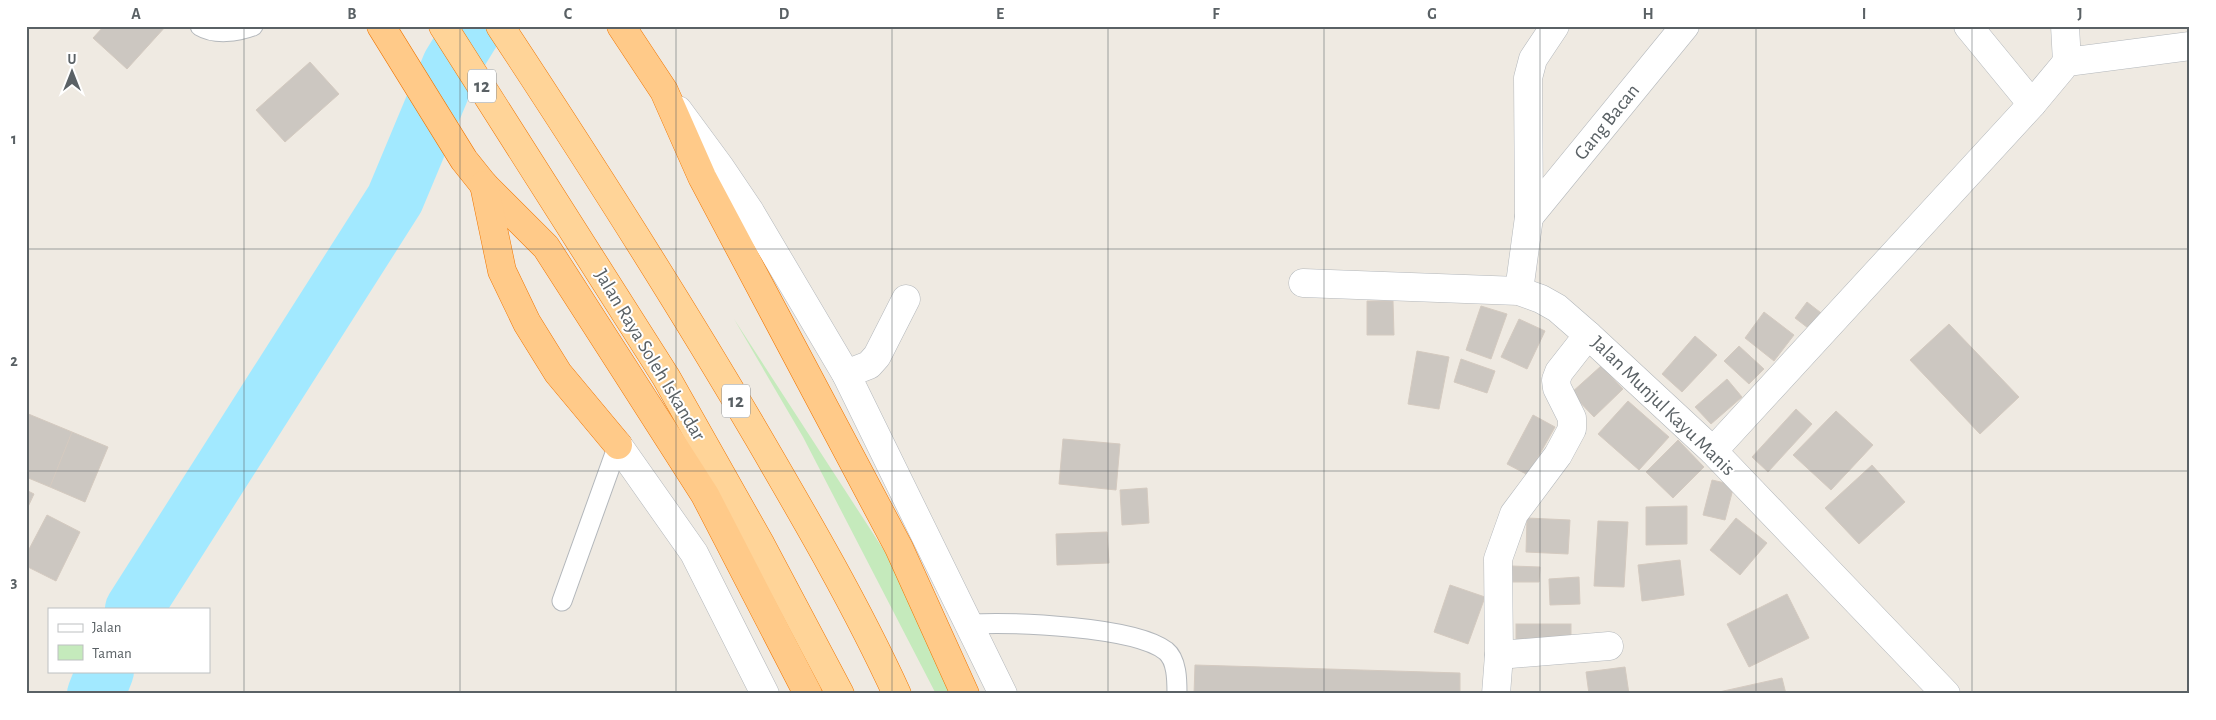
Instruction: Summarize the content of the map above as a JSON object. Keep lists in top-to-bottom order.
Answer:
{
  "streets": {
    "highway": ["12", "Jalan Raya Soleh Iskandar"],
    "street": ["Gang Bacan", "Jalan Munjul Kayu Manis"]
  },
  "legend": ["Jalan", "Taman"],
  "north": "top",
  "grid": {
    "columns": [
      "A",
      "B",
      "C",
      "D",
      "E",
      "F",
      "G",
      "H",
      "I",
      "J"
    ],
    "rows": ["1", "2", "3"]
  }
}
